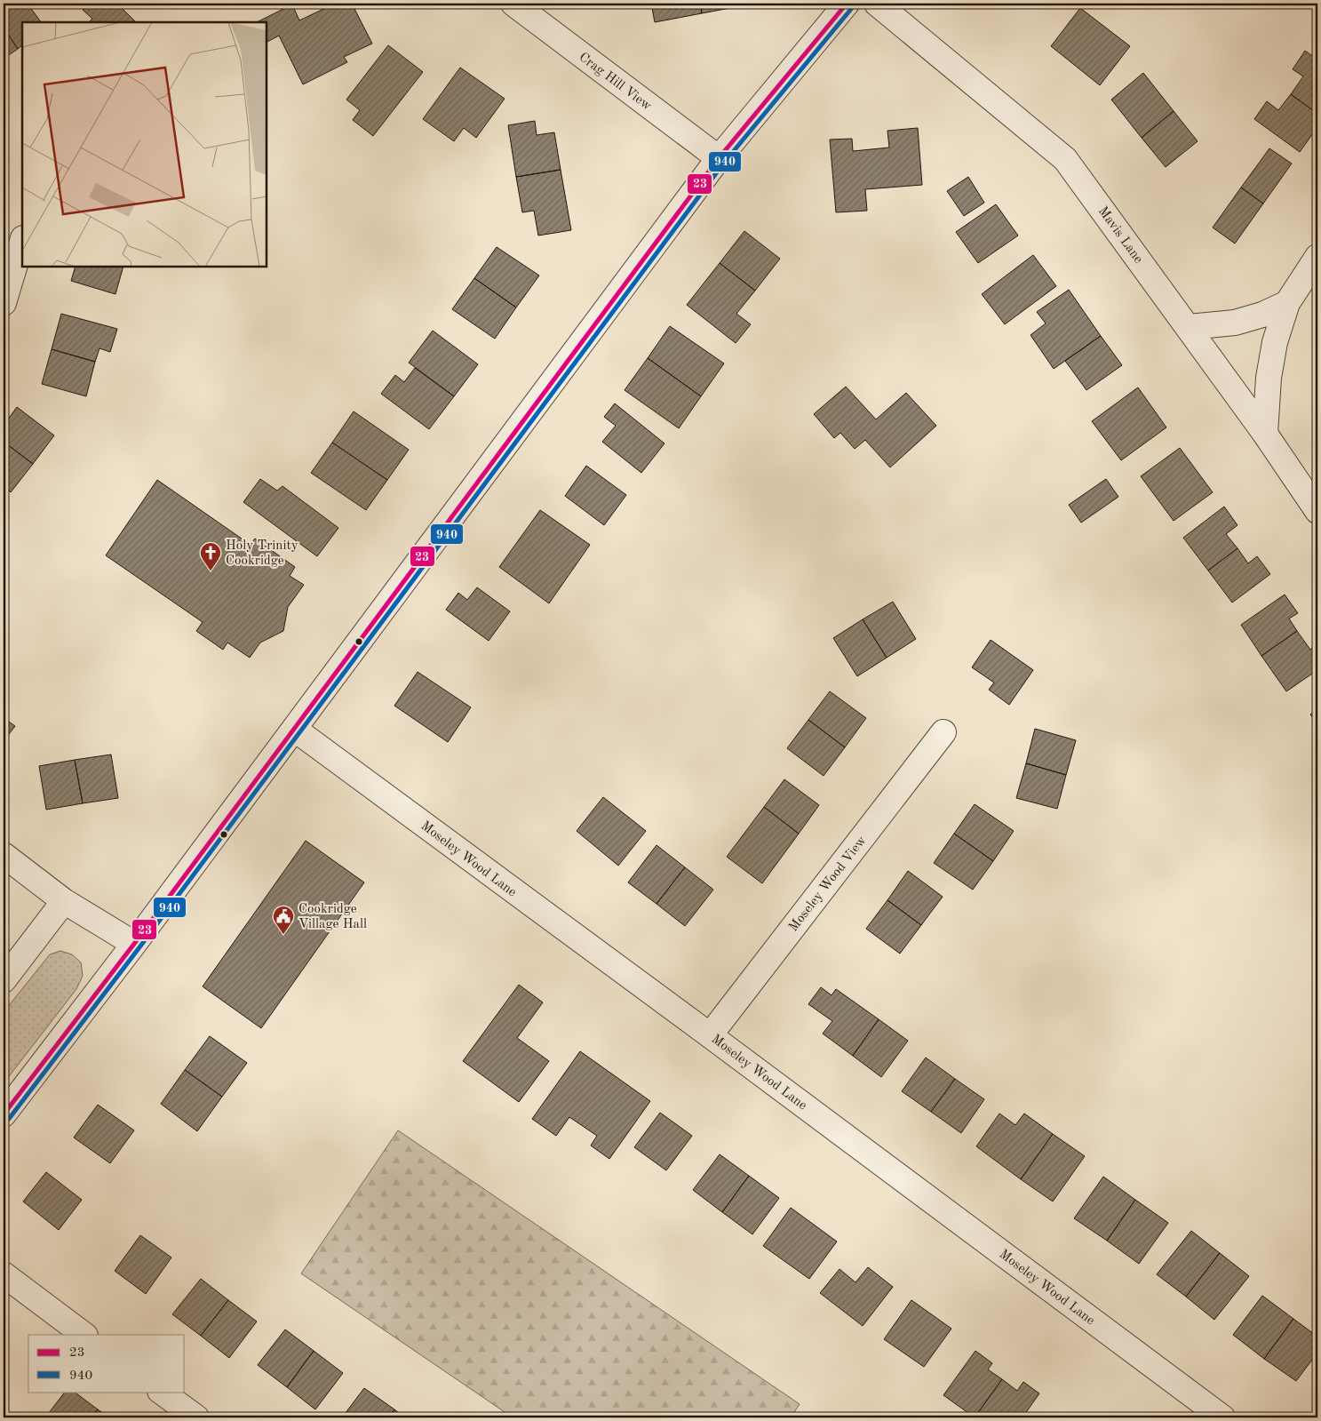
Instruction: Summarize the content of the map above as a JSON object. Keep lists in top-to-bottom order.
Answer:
{
  "streets": {
    "street": [
      "Crag Hill View",
      "Mavis Lane",
      "Moseley Wood Lane",
      "Moseley Wood View"
    ]
  },
  "crossings": [
    ["Moseley Wood Lane", "Moseley Wood View"]
  ],
  "places": {
    "church": ["Holy Trinity Cookridge"],
    "public building": ["Cookridge Village Hall"]
  },
  "lines": ["transit line 23", "transit line 940"],
  "legend": ["23", "940"]
}
